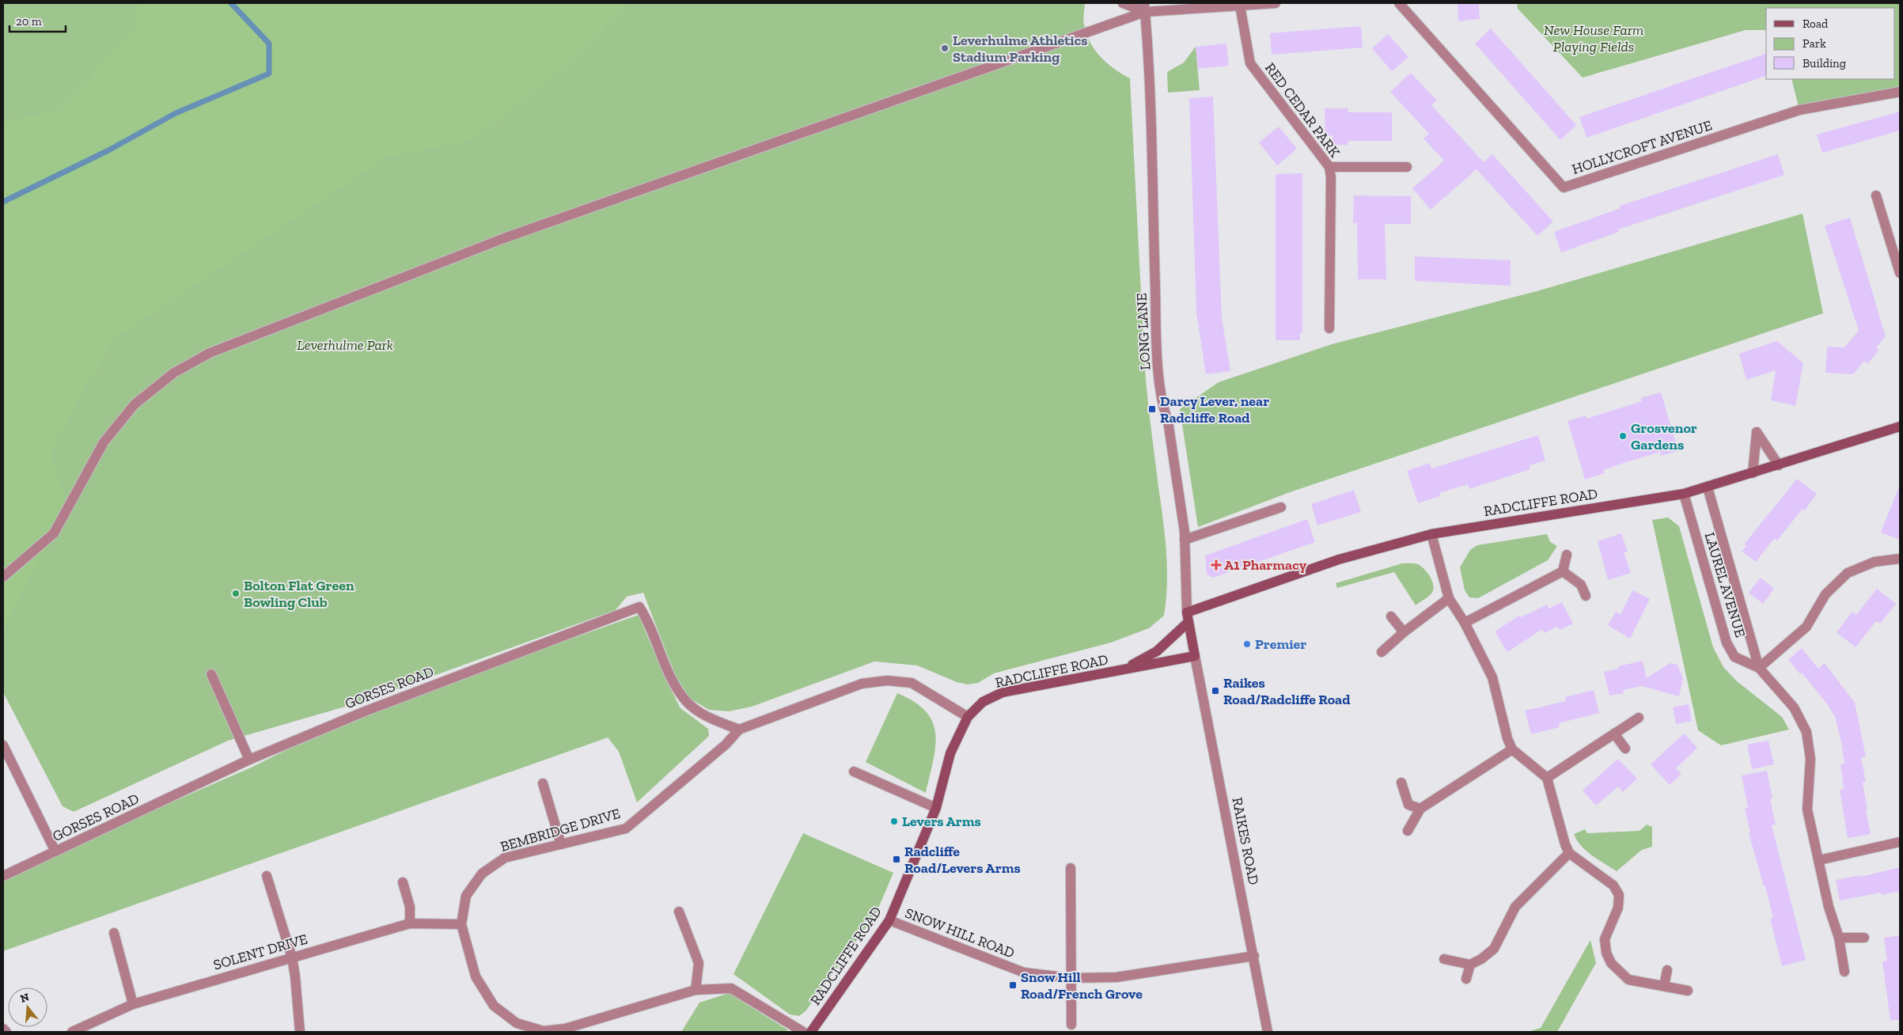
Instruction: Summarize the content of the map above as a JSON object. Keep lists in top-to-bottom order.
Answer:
{
  "streets": {
    "main road": ["LONG LANE", "RADCLIFFE ROAD"],
    "street": [
      "RED CEDAR PARK",
      "HOLLYCROFT AVENUE",
      "LAUREL AVENUE",
      "GORSES ROAD",
      "BEMBRIDGE DRIVE",
      "RAIKES ROAD",
      "SNOW HILL ROAD",
      "SOLENT DRIVE"
    ]
  },
  "crossings": [
    ["LONG LANE", "RADCLIFFE ROAD"],
    ["LONG LANE", "RAIKES ROAD"],
    ["RADCLIFFE ROAD", "LAUREL AVENUE"],
    ["RADCLIFFE ROAD", "BEMBRIDGE DRIVE"],
    ["RADCLIFFE ROAD", "RAIKES ROAD"],
    ["RADCLIFFE ROAD", "SNOW HILL ROAD"],
    ["GORSES ROAD", "BEMBRIDGE DRIVE"],
    ["BEMBRIDGE DRIVE", "SOLENT DRIVE"],
    ["RAIKES ROAD", "SNOW HILL ROAD"]
  ],
  "parks": ["New House Farm Playing Fields", "Leverhulme Park"],
  "places": {
    "other": [
      "Leverhulme Athletics Stadium Parking",
      "Grosvenor Gardens",
      "Bolton Flat Green Bowling Club",
      "Premier",
      "Levers Arms"
    ],
    "transit": [
      "Darcy Lever, near Radcliffe Road",
      "Raikes Road/Radcliffe Road",
      "Radcliffe Road/Levers Arms",
      "Snow Hill Road/French Grove"
    ],
    "health": ["A1 Pharmacy"]
  },
  "legend": ["Road", "Park", "Building"],
  "scale_bar": "20 m",
  "north": "top"
}
